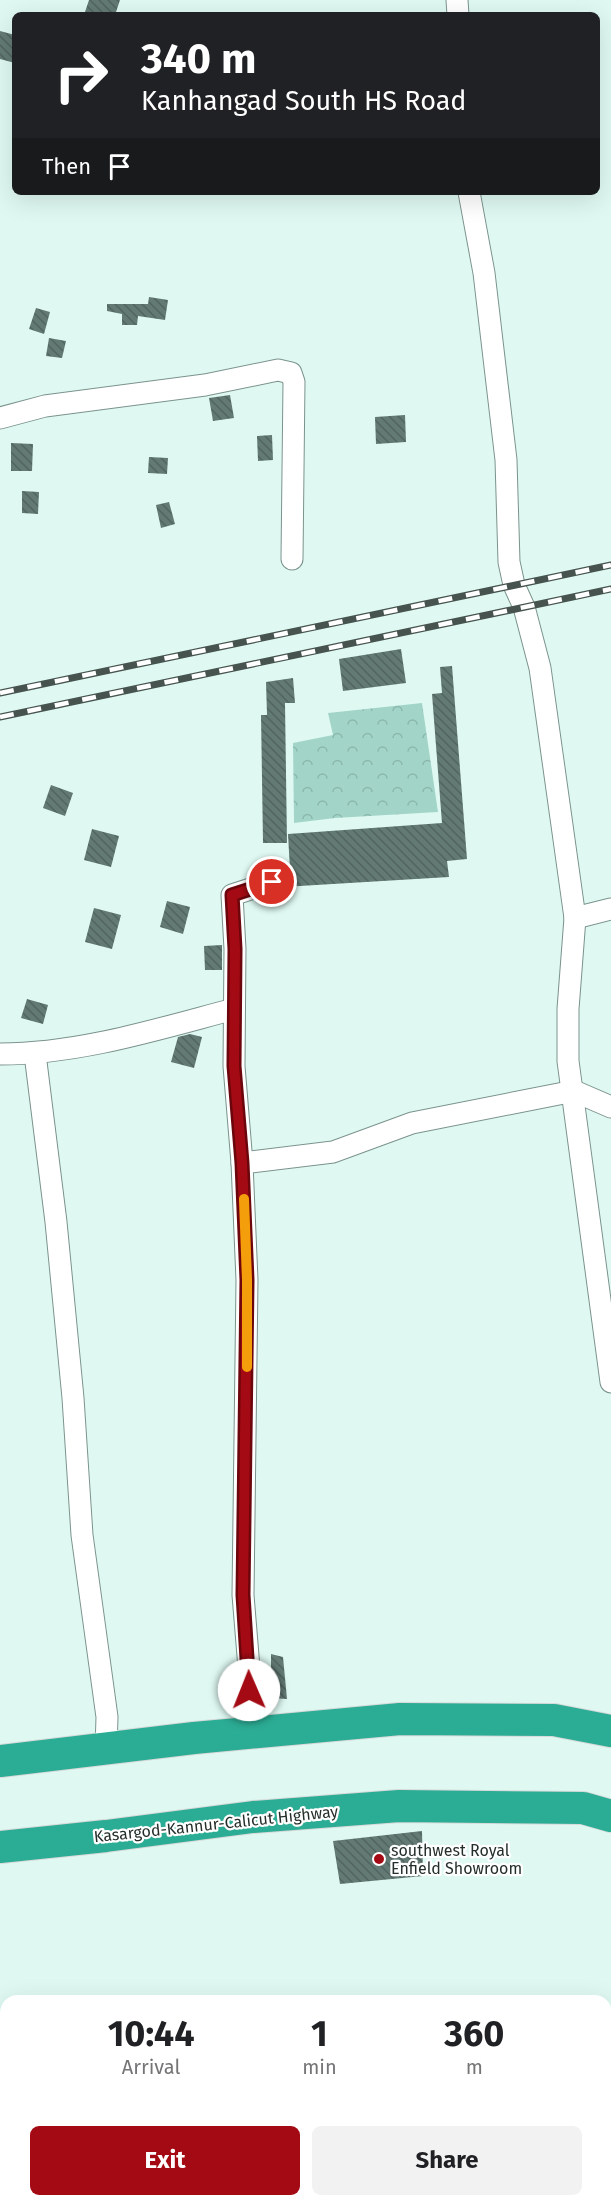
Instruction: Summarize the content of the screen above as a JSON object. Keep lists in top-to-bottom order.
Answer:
{
  "streets": {
    "highway": ["Kasargod-Kannur-Calicut Highway"]
  },
  "places": ["southwest Royal Enfield Showroom"],
  "page": {
    "turn": ["340 m", "Kanhangad South HS Road"],
    "then": "Then",
    "eta": [
      "10:44",
      "Arrival",
      "1",
      "min",
      "360",
      "m"
    ],
    "buttons": ["Exit", "Share"]
  }
}
